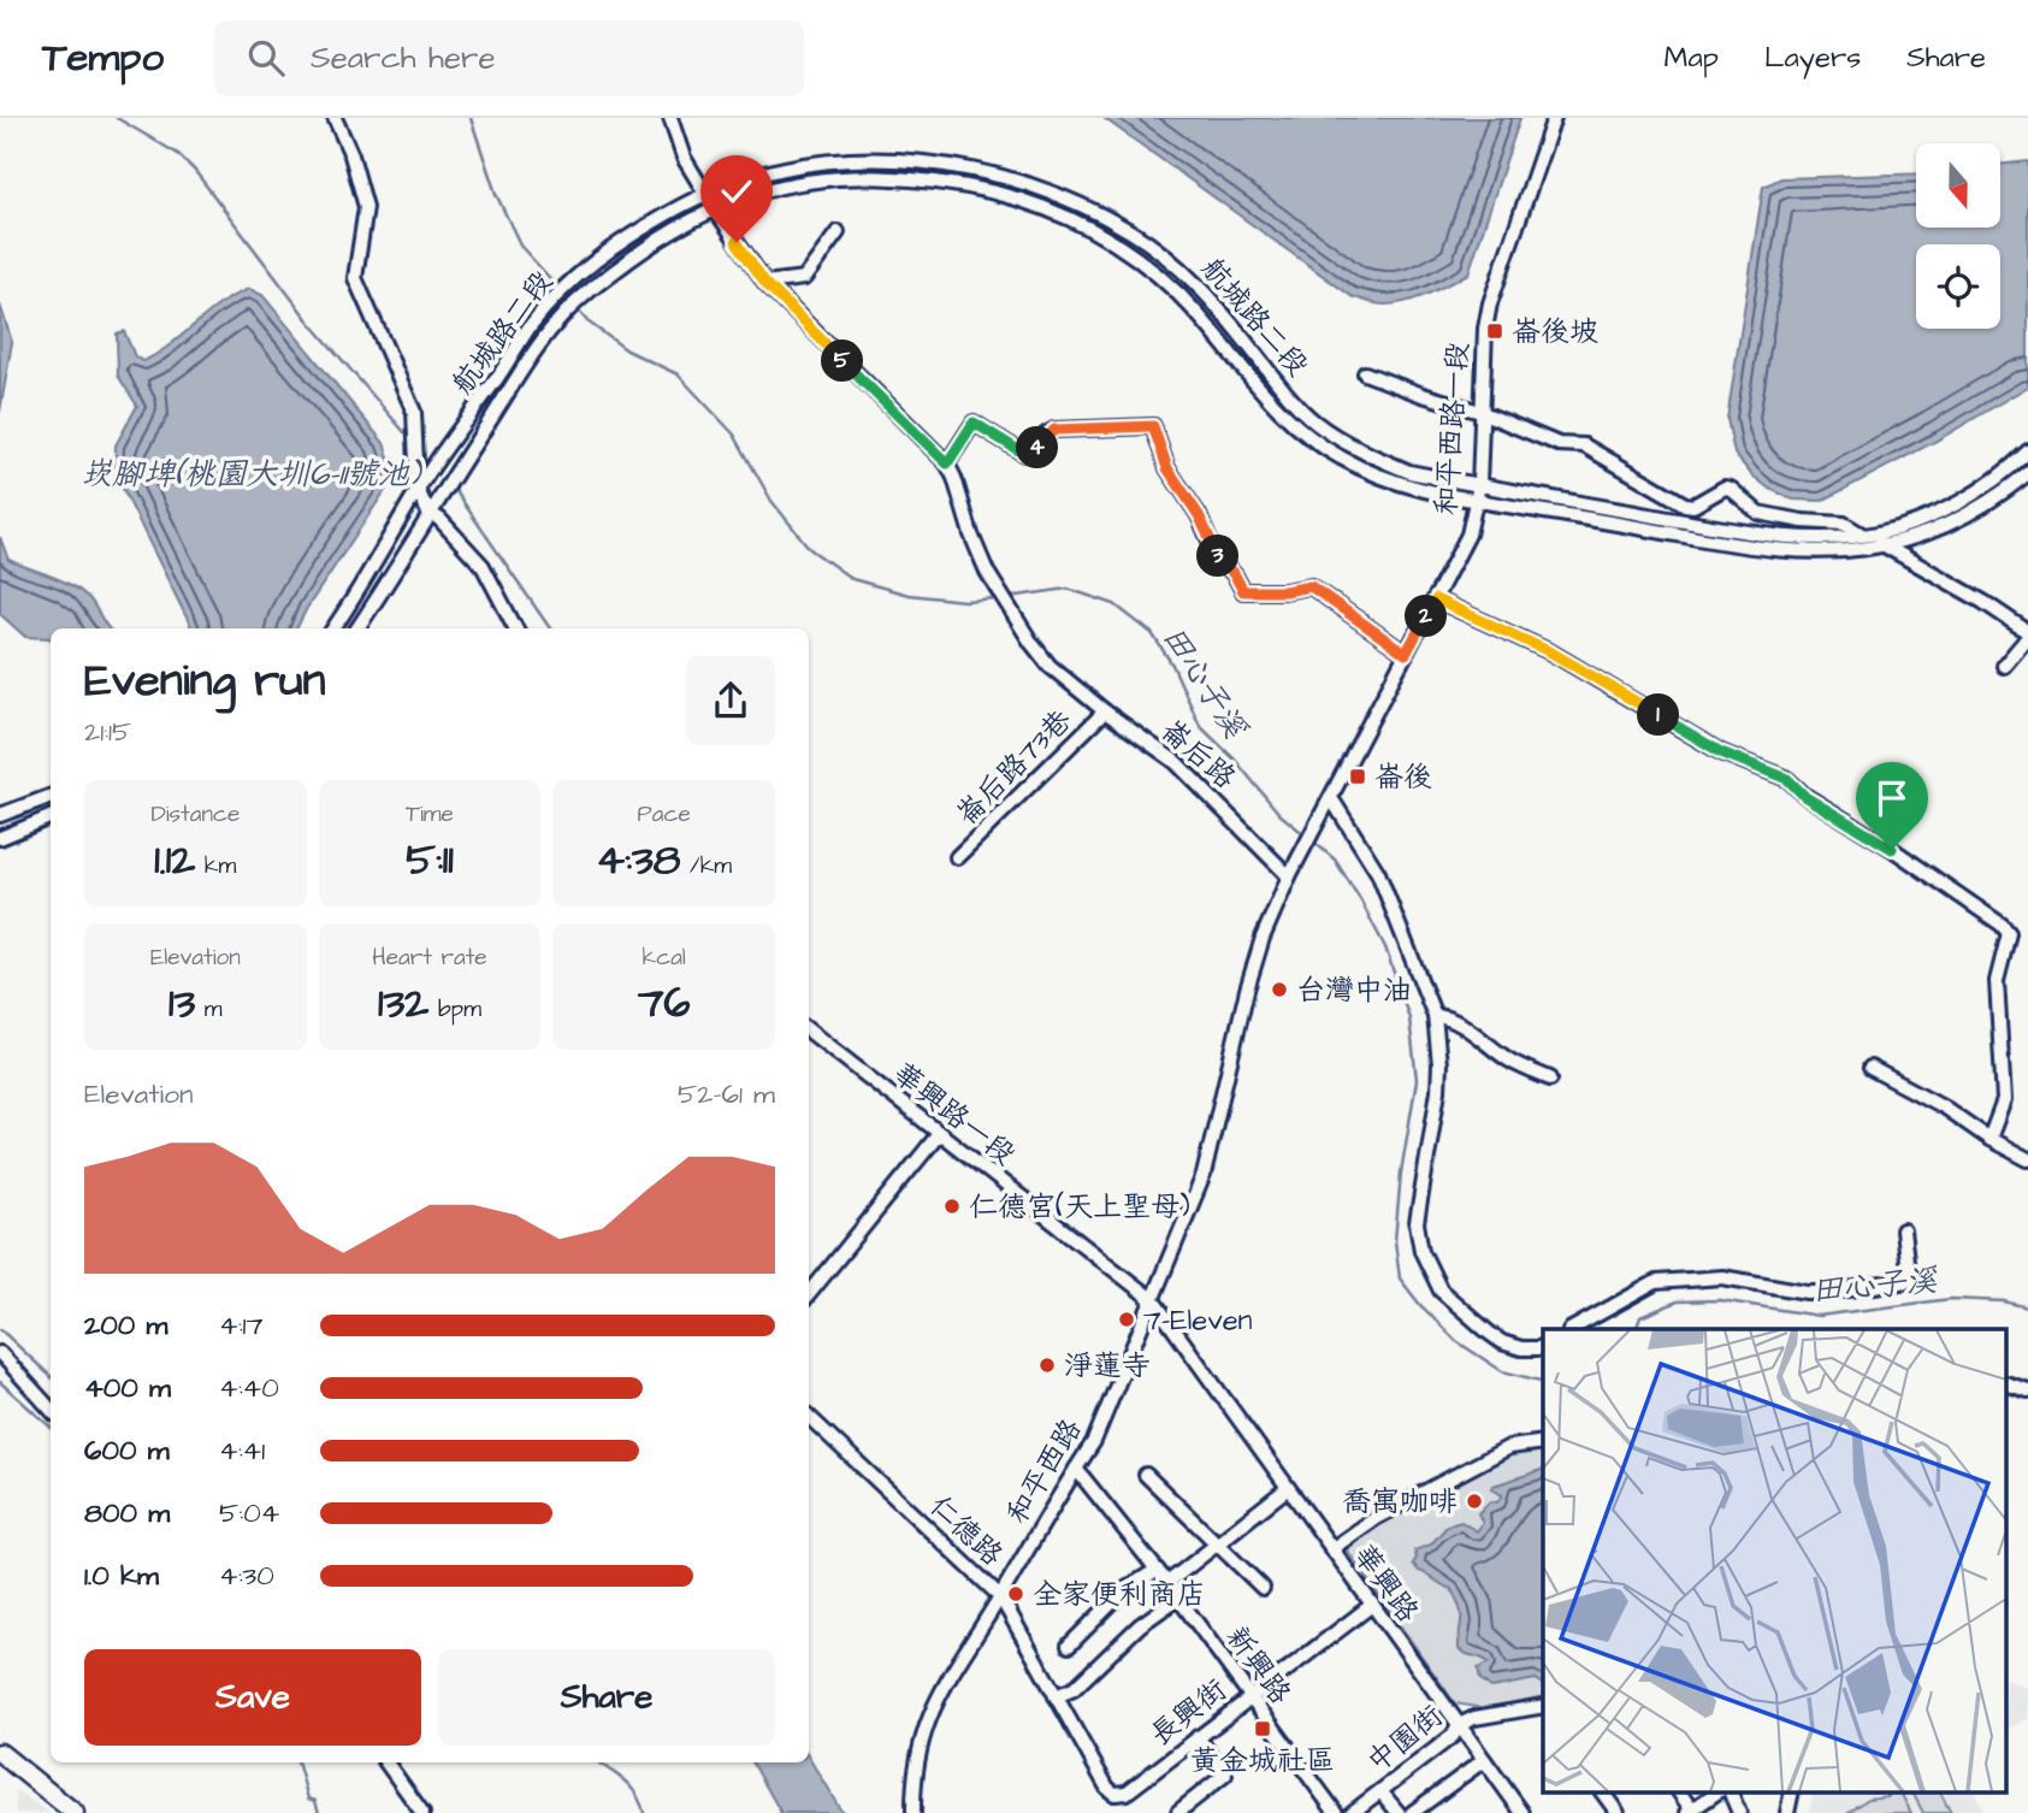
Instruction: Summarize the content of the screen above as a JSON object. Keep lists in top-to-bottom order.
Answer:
{
  "streets": {
    "street": [
      "航城路二段",
      "和平西路一段",
      "崙后路",
      "崙后路73巷",
      "華興路一段",
      "和平西路",
      "仁德路",
      "華興路",
      "新興路",
      "長興街",
      "中園街"
    ]
  },
  "crossings": [
    ["航城路二段", "和平西路一段"],
    ["和平西路一段", "和平西路"],
    ["崙后路", "崙后路73巷"],
    ["崙后路", "和平西路"],
    ["華興路一段", "和平西路"],
    ["華興路一段", "華興路"],
    ["和平西路", "仁德路"],
    ["和平西路", "華興路"],
    ["和平西路", "新興路"],
    ["仁德路", "長興街"],
    ["華興路", "長興街"],
    ["華興路", "中園街"],
    ["新興路", "長興街"]
  ],
  "water": ["崁腳埤(桃園大圳6-11號池)", "田心子溪"],
  "places": {
    "transit": ["崙後坡", "崙後", "黃金城社區"],
    "other": [
      "台灣中油",
      "仁德宮(天上聖母)",
      "7-Eleven",
      "淨蓮寺",
      "喬寓咖啡",
      "全家便利商店"
    ]
  },
  "north": "bottom",
  "page": {
    "header": "Tempo",
    "search": "Search here",
    "nav": ["Map", "Layers", "Share"],
    "pins": [
      "5",
      "4",
      "3",
      "2",
      "1"
    ],
    "heading": ["Evening run", "21:15"],
    "stats": [
      ["Distance", "1.12 km"],
      ["Time", "5:11"],
      ["Pace", "4:38 /km"],
      ["Elevation", "13 m"],
      ["Heart rate", "132 bpm"],
      ["kcal", "76"]
    ],
    "chart": ["Elevation", "52–61 m"],
    "list": [
      {
        "name": "200 m",
        "note": "4:17"
      },
      {
        "name": "400 m",
        "note": "4:40"
      },
      {
        "name": "600 m",
        "note": "4:41"
      },
      {
        "name": "800 m",
        "note": "5:04"
      },
      {
        "name": "1.0 km",
        "note": "4:30"
      }
    ],
    "buttons": ["Save", "Share"]
  }
}
